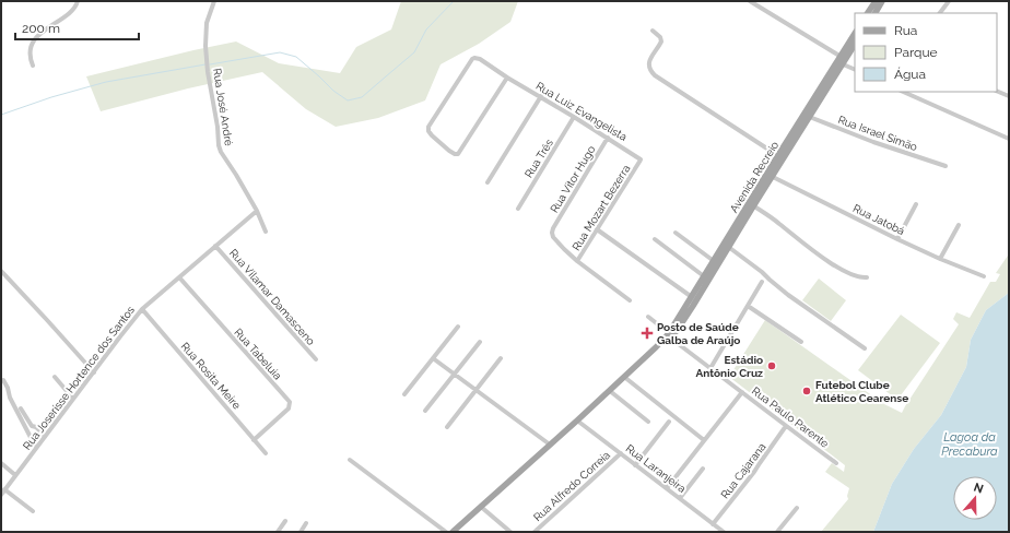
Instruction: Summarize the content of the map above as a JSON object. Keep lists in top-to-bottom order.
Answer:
{
  "streets": {
    "main road": ["Avenida Recreio"],
    "street": [
      "Rua José André",
      "Rua Luiz Evangelista",
      "Rua Israel Simão",
      "Rua Três",
      "Rua Vitor Hugo",
      "Rua Mozart Bezerra",
      "Rua Jatobá",
      "Rua Vilamar Damasceno",
      "Rua Tabeluia",
      "Rua Rosita Meire",
      "Rua Joserísse Hortence dos Santos",
      "Rua Paulo Parente",
      "Rua Laranjeira",
      "Rua Cajarana",
      "Rua Alfredo Correia"
    ]
  },
  "crossings": [
    ["Rua José André", "Rua Joserísse Hortence dos Santos"],
    ["Rua Luiz Evangelista", "Rua Três"],
    ["Rua Luiz Evangelista", "Rua Vitor Hugo"],
    ["Rua Luiz Evangelista", "Rua Mozart Bezerra"],
    ["Rua Israel Simão", "Avenida Recreio"],
    ["Avenida Recreio", "Rua Jatobá"],
    ["Avenida Recreio", "Rua Paulo Parente"],
    ["Rua Vitor Hugo", "Rua Mozart Bezerra"],
    ["Rua Vilamar Damasceno", "Rua Joserísse Hortence dos Santos"],
    ["Rua Tabeluia", "Rua Rosita Meire"],
    ["Rua Tabeluia", "Rua Joserísse Hortence dos Santos"],
    ["Rua Rosita Meire", "Rua Joserísse Hortence dos Santos"],
    ["Rua Paulo Parente", "Rua Cajarana"],
    ["Rua Laranjeira", "Rua Cajarana"],
    ["Rua Laranjeira", "Rua Alfredo Correia"]
  ],
  "water": ["Lagoa da Precabura"],
  "places": {
    "health": ["Posto de Saúde Galba de Araújo"],
    "other": ["Estádio Antônio Cruz", "Futebol Clube Atlético Cearense"]
  },
  "legend": ["Rua", "Parque", "Água"],
  "scale_bar": "200 m",
  "north": "top"
}
